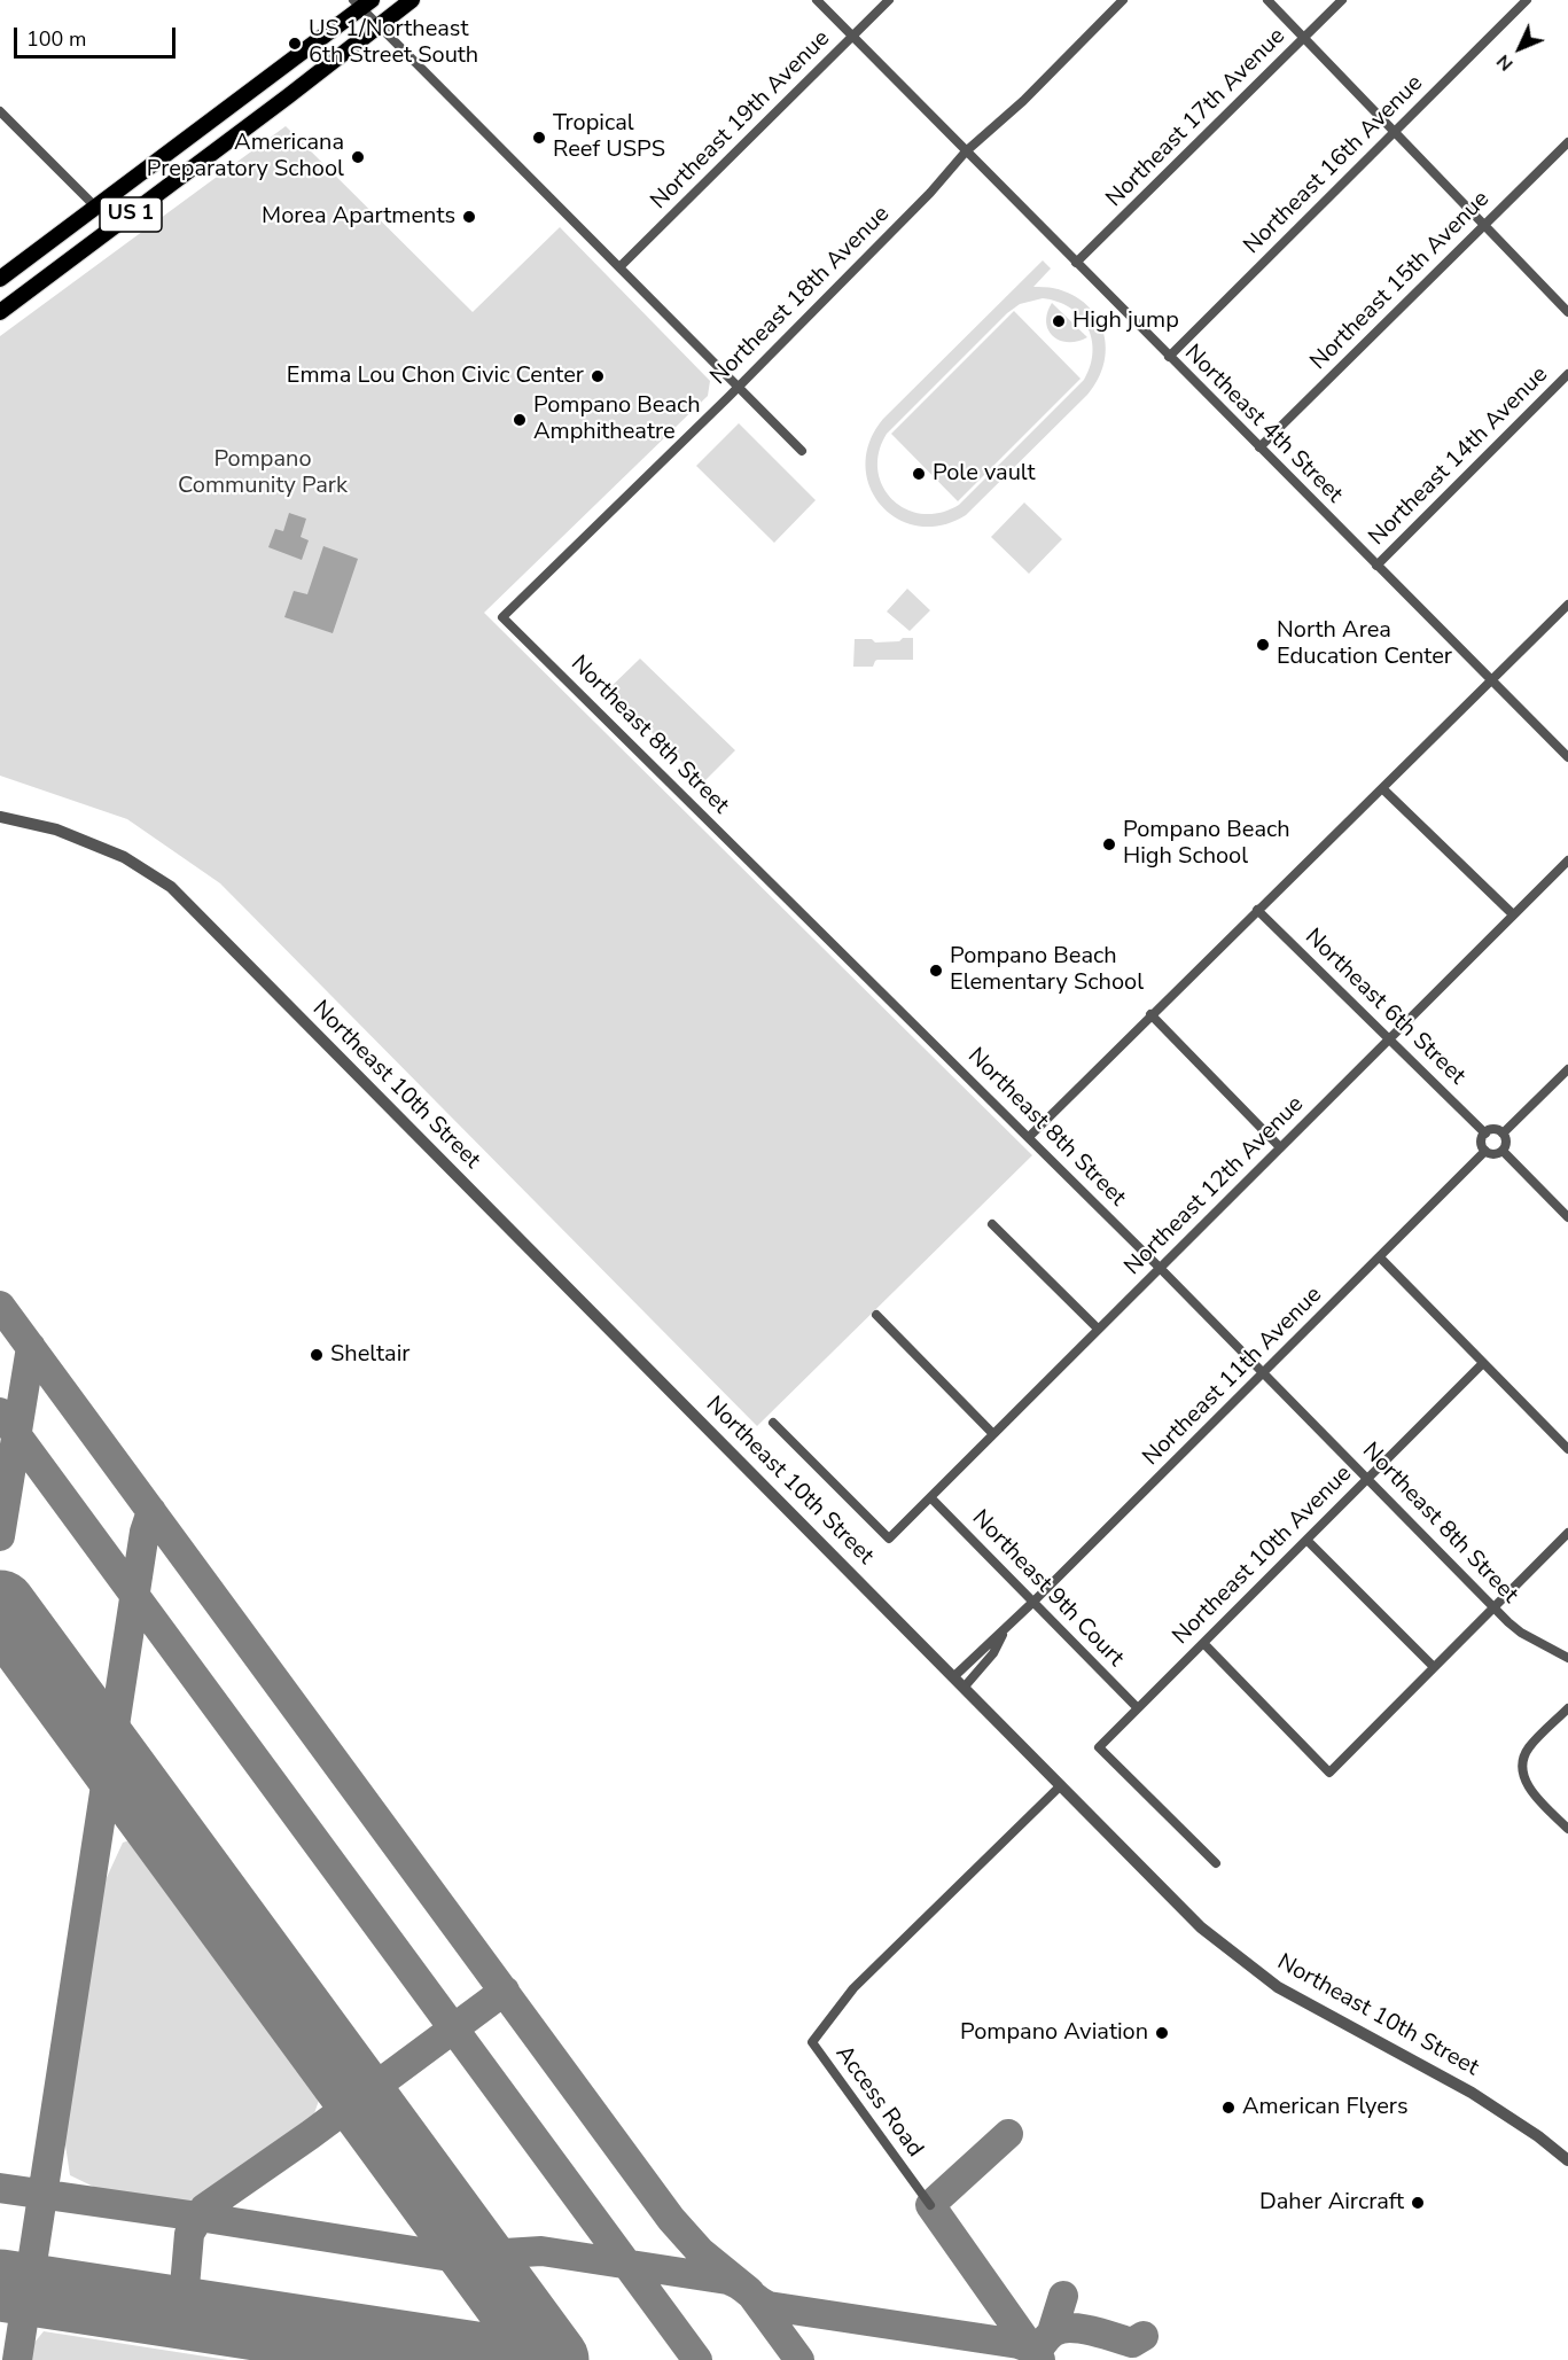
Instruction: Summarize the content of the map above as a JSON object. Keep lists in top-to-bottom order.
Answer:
{
  "streets": {
    "main road": ["US 1"],
    "street": [
      "Northeast 17th Avenue",
      "Northeast 19th Avenue",
      "Northeast 16th Avenue",
      "Northeast 15th Avenue",
      "Northeast 18th Avenue",
      "Northeast 4th Street",
      "Northeast 14th Avenue",
      "Northeast 8th Street",
      "Northeast 6th Street",
      "Northeast 10th Street",
      "Northeast 12th Avenue",
      "Northeast 11th Avenue",
      "Northeast 10th Avenue",
      "Northeast 9th Court",
      "Access Road"
    ]
  },
  "crossings": [
    ["Northeast 17th Avenue", "Northeast 4th Street"],
    ["Northeast 19th Avenue", "Northeast 4th Street"],
    ["Northeast 16th Avenue", "Northeast 4th Street"],
    ["Northeast 15th Avenue", "Northeast 4th Street"],
    ["Northeast 18th Avenue", "Northeast 4th Street"],
    ["Northeast 18th Avenue", "Northeast 8th Street"],
    ["Northeast 4th Street", "Northeast 14th Avenue"],
    ["Northeast 8th Street", "Northeast 12th Avenue"],
    ["Northeast 8th Street", "Northeast 11th Avenue"],
    ["Northeast 8th Street", "Northeast 10th Avenue"],
    ["Northeast 6th Street", "Northeast 12th Avenue"],
    ["Northeast 6th Street", "Northeast 11th Avenue"],
    ["Northeast 10th Street", "Northeast 11th Avenue"],
    ["Northeast 10th Street", "Access Road"],
    ["Northeast 12th Avenue", "Northeast 9th Court"],
    ["Northeast 11th Avenue", "Northeast 9th Court"],
    ["Northeast 10th Avenue", "Northeast 9th Court"]
  ],
  "parks": ["Pompano Community Park"],
  "places": [
    "US 1/Northeast 6th Street South",
    "Tropical Reef USPS",
    "Americana Preparatory School",
    "Morea Apartments",
    "High jump",
    "Emma Lou Chon Civic Center",
    "Pompano Beach Amphitheatre",
    "Pole vault",
    "North Area Education Center",
    "Pompano Beach High School",
    "Pompano Beach Elementary School",
    "Sheltair",
    "Pompano Aviation",
    "American Flyers",
    "Daher Aircraft"
  ],
  "scale_bar": "100 m",
  "north": "bottom left"
}
